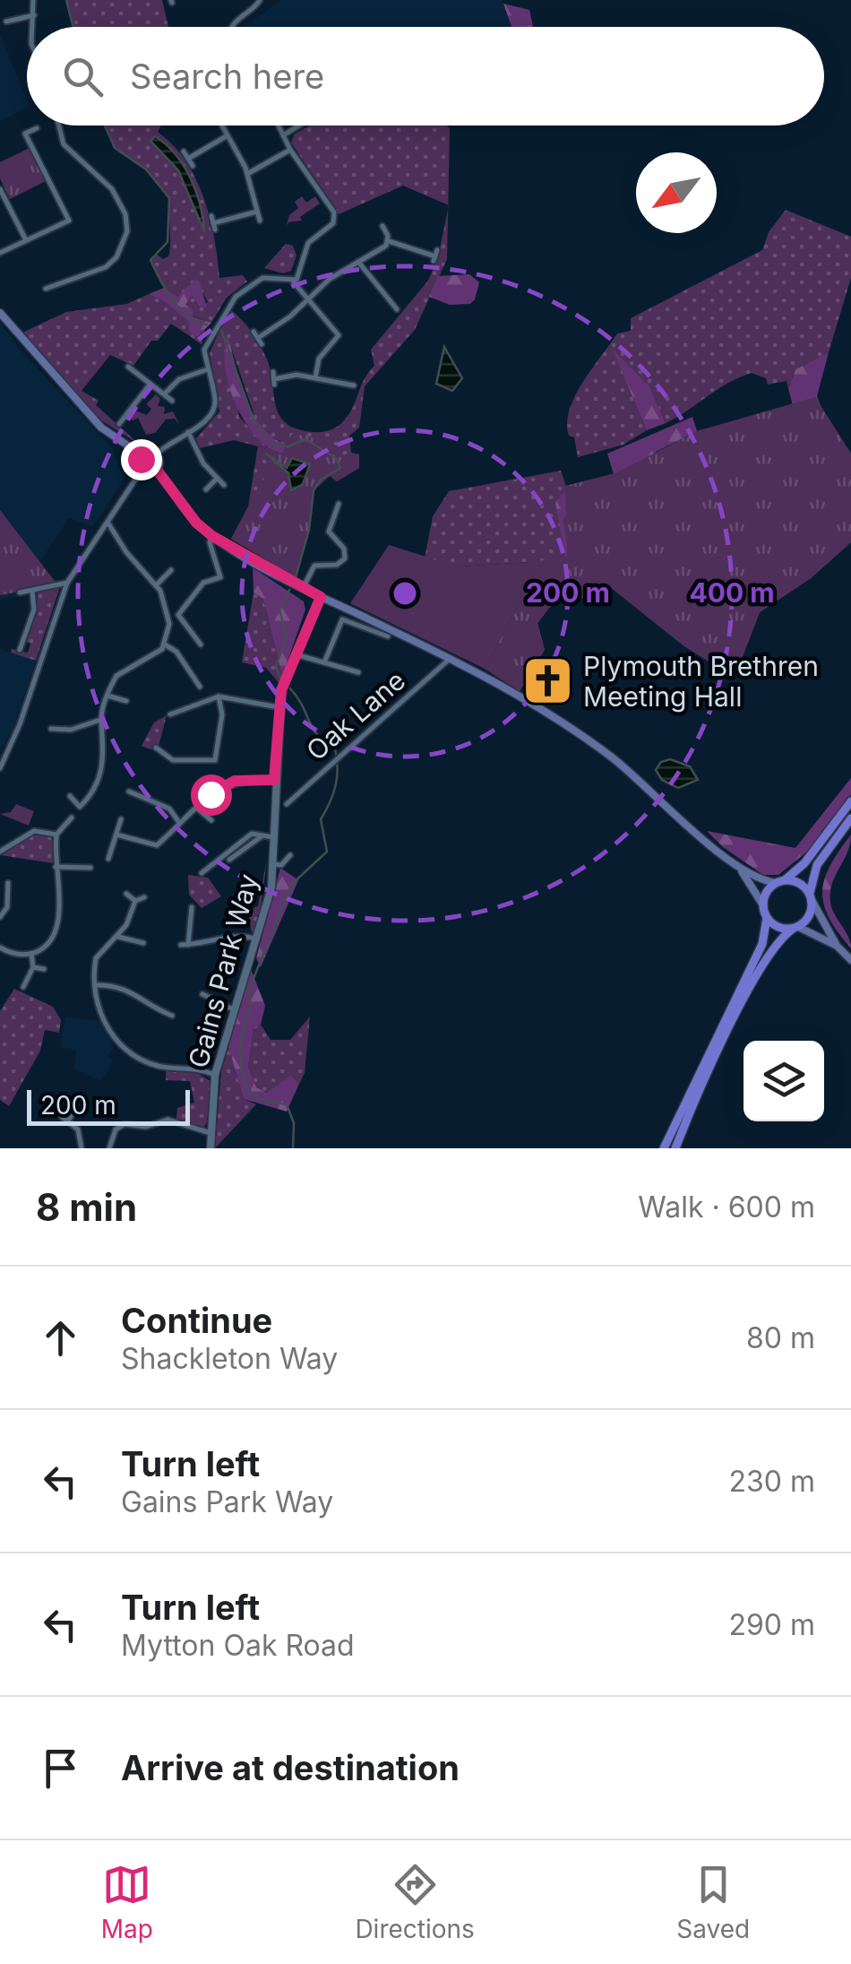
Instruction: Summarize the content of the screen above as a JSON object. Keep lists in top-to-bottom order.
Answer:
{
  "streets": {
    "street": ["Oak Lane", "Gains Park Way"]
  },
  "places": {
    "church": ["Plymouth Brethren Meeting Hall"]
  },
  "scale_bar": "200 m",
  "north": "bottom left",
  "page": {
    "search": "Search here",
    "scale": "200 m",
    "heading": ["8 min", "Walk · 600 m"],
    "list": [
      ["Continue", "Shackleton Way", "80 m"],
      ["Turn left", "Gains Park Way", "230 m"],
      ["Turn left", "Mytton Oak Road", "290 m"],
      "Arrive at destination"
    ],
    "nav": ["Map", "Directions", "Saved"]
  },
  "rings": ["200 m", "400 m"]
}
